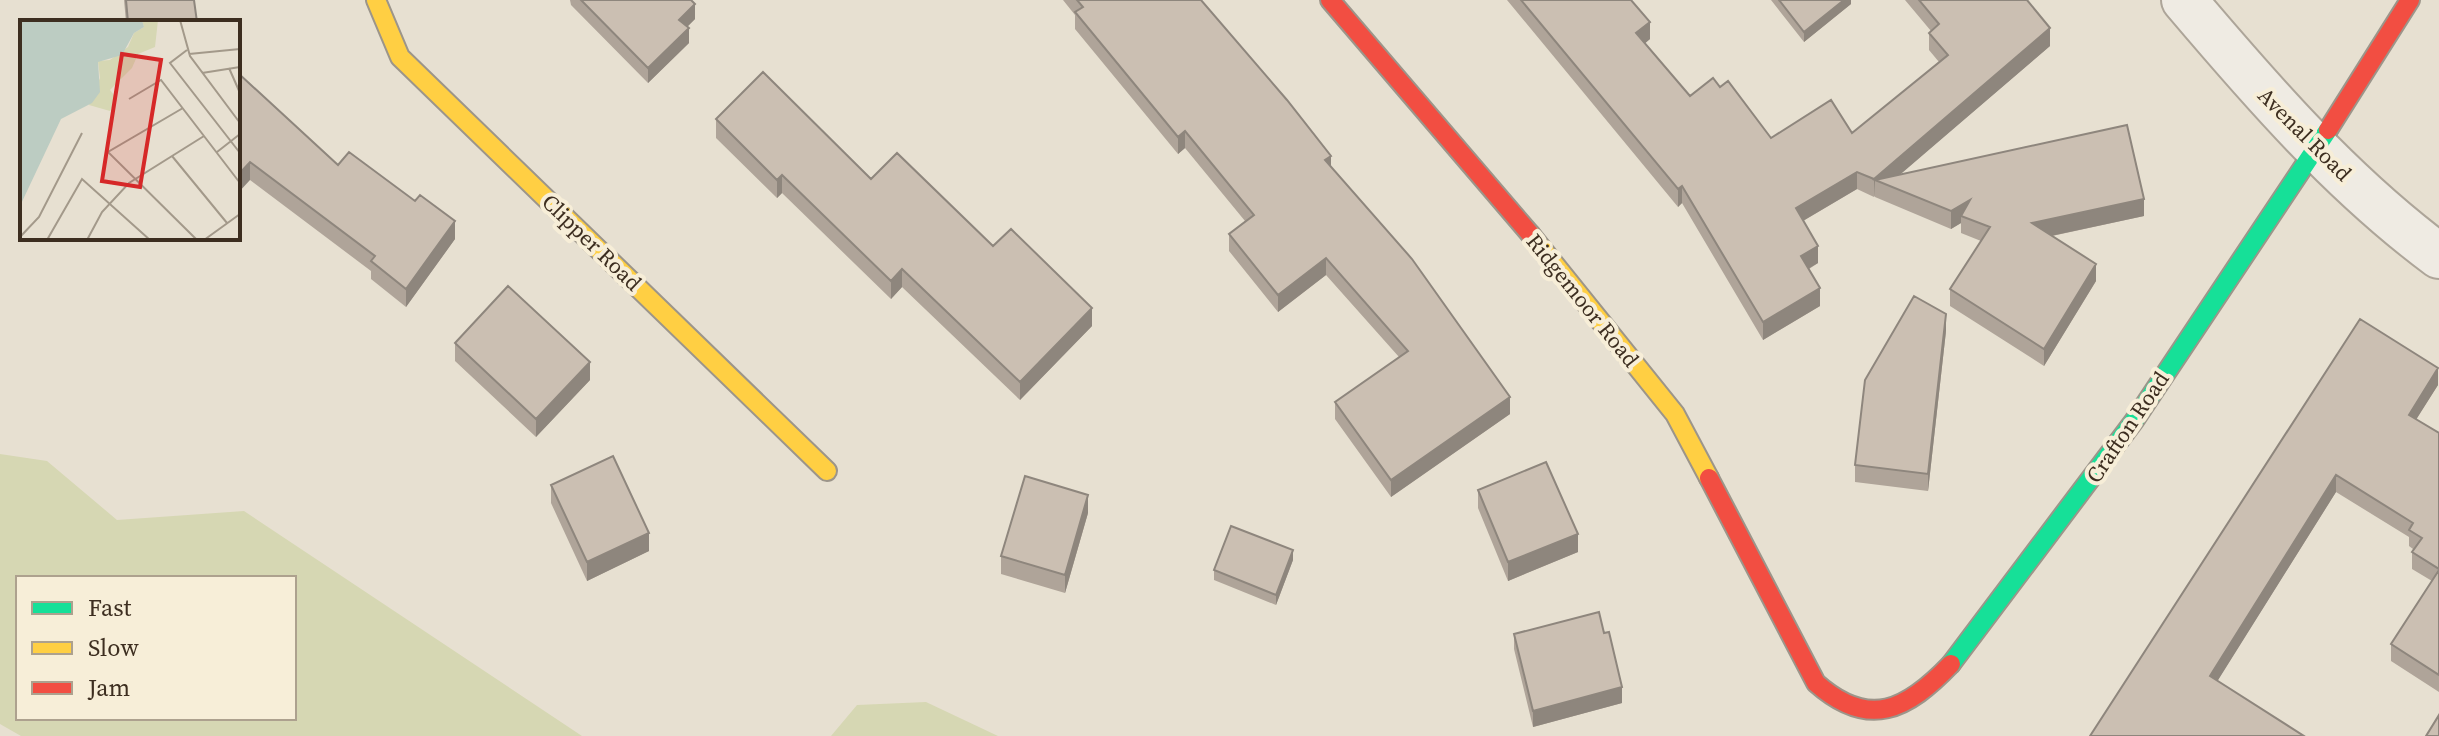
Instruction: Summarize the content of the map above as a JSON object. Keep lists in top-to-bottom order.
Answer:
{
  "streets": {
    "street": [
      "Avenal Road",
      "Clipper Road",
      "Ridgemoor Road",
      "Crafton Road"
    ]
  },
  "crossings": [
    ["Avenal Road", "Crafton Road"],
    ["Ridgemoor Road", "Crafton Road"]
  ],
  "legend": ["Fast", "Slow", "Jam"]
}
